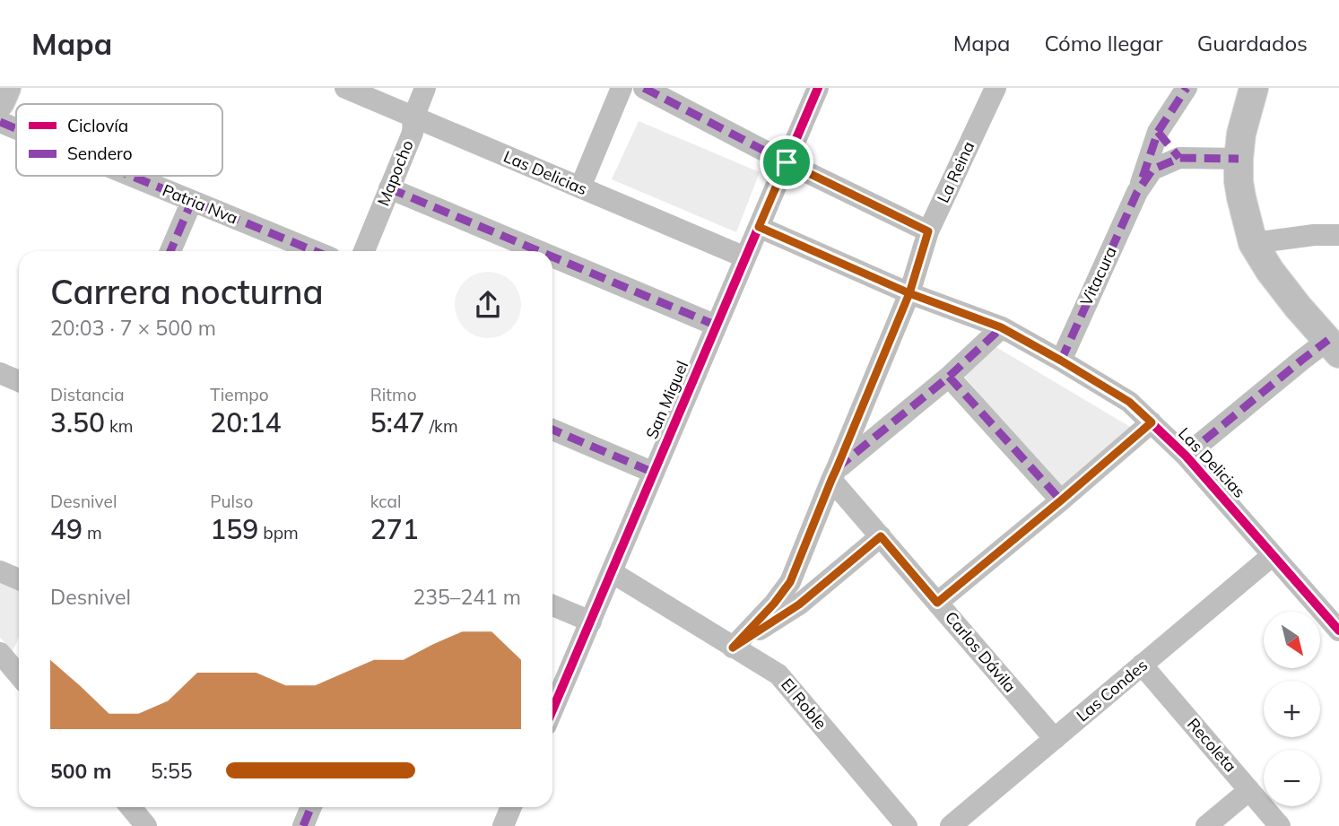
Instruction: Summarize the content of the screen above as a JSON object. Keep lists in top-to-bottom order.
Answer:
{
  "streets": {
    "street": [
      "La Reina",
      "Mapocho",
      "Las Delicias",
      "Patria Nva",
      "Vitacura",
      "San Miguel",
      "Carlos Dávila",
      "Las Condes",
      "El Roble",
      "Recoleta"
    ]
  },
  "crossings": [
    ["La Reina", "Las Delicias"],
    ["La Reina", "Carlos Dávila"],
    ["La Reina", "El Roble"],
    ["Mapocho", "Las Delicias"],
    ["Las Delicias", "Vitacura"],
    ["Las Delicias", "San Miguel"],
    ["Las Delicias", "Las Condes"],
    ["San Miguel", "El Roble"],
    ["Carlos Dávila", "Las Condes"],
    ["Las Condes", "Recoleta"]
  ],
  "legend": ["Ciclovía", "Sendero"],
  "north": "bottom right",
  "page": {
    "header": "Mapa",
    "nav": ["Mapa", "Cómo llegar", "Guardados"],
    "heading": ["Carrera nocturna", "20:03 · 7 × 500 m"],
    "stats": [
      ["Distancia", "3.50 km"],
      ["Tiempo", "20:14"],
      ["Ritmo", "5:47 /km"],
      ["Desnivel", "49 m"],
      ["Pulso", "159 bpm"],
      ["kcal", "271"]
    ],
    "chart": ["Desnivel", "235–241 m"],
    "map_buttons": ["+", "−"],
    "list": [
      {
        "name": "500 m",
        "note": "5:55"
      }
    ]
  }
}
